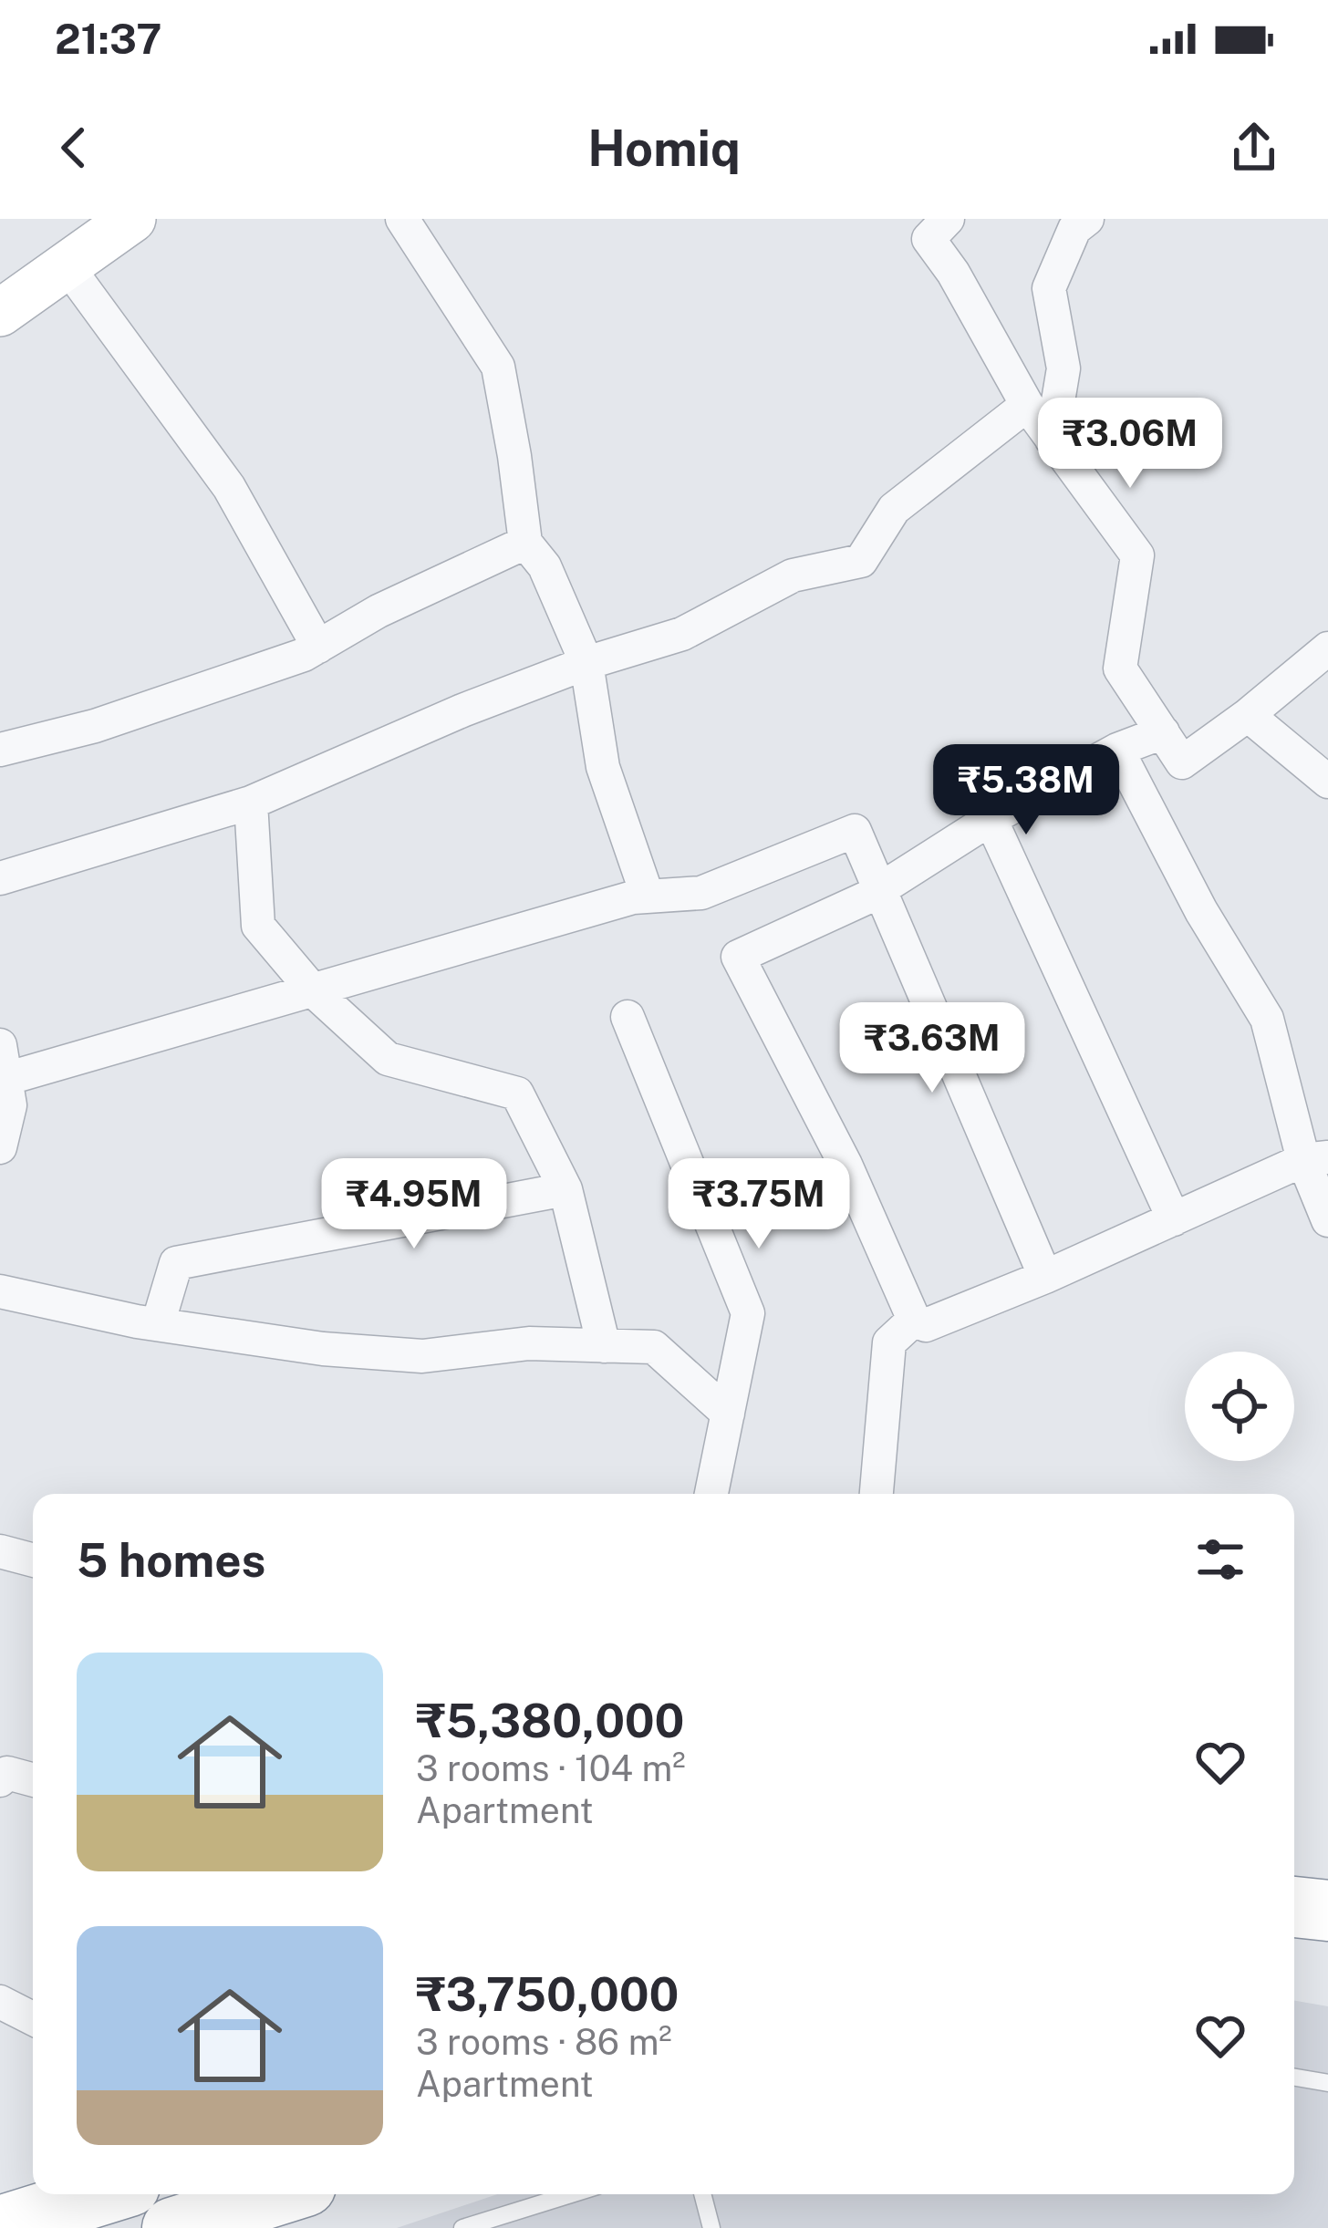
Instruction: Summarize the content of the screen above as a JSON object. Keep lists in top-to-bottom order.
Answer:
{
  "page": {
    "status": "21:37",
    "header": "Homiq",
    "price": [
      "₹3.06M",
      "₹5.38M",
      "₹3.63M",
      "₹4.95M",
      "₹3.75M"
    ],
    "heading": "5 homes",
    "list": [
      {
        "name": "₹5,380,000",
        "note": "3 rooms · 104 m² · Apartment"
      },
      {
        "name": "₹3,750,000",
        "note": "3 rooms · 86 m² · Apartment"
      }
    ]
  }
}
